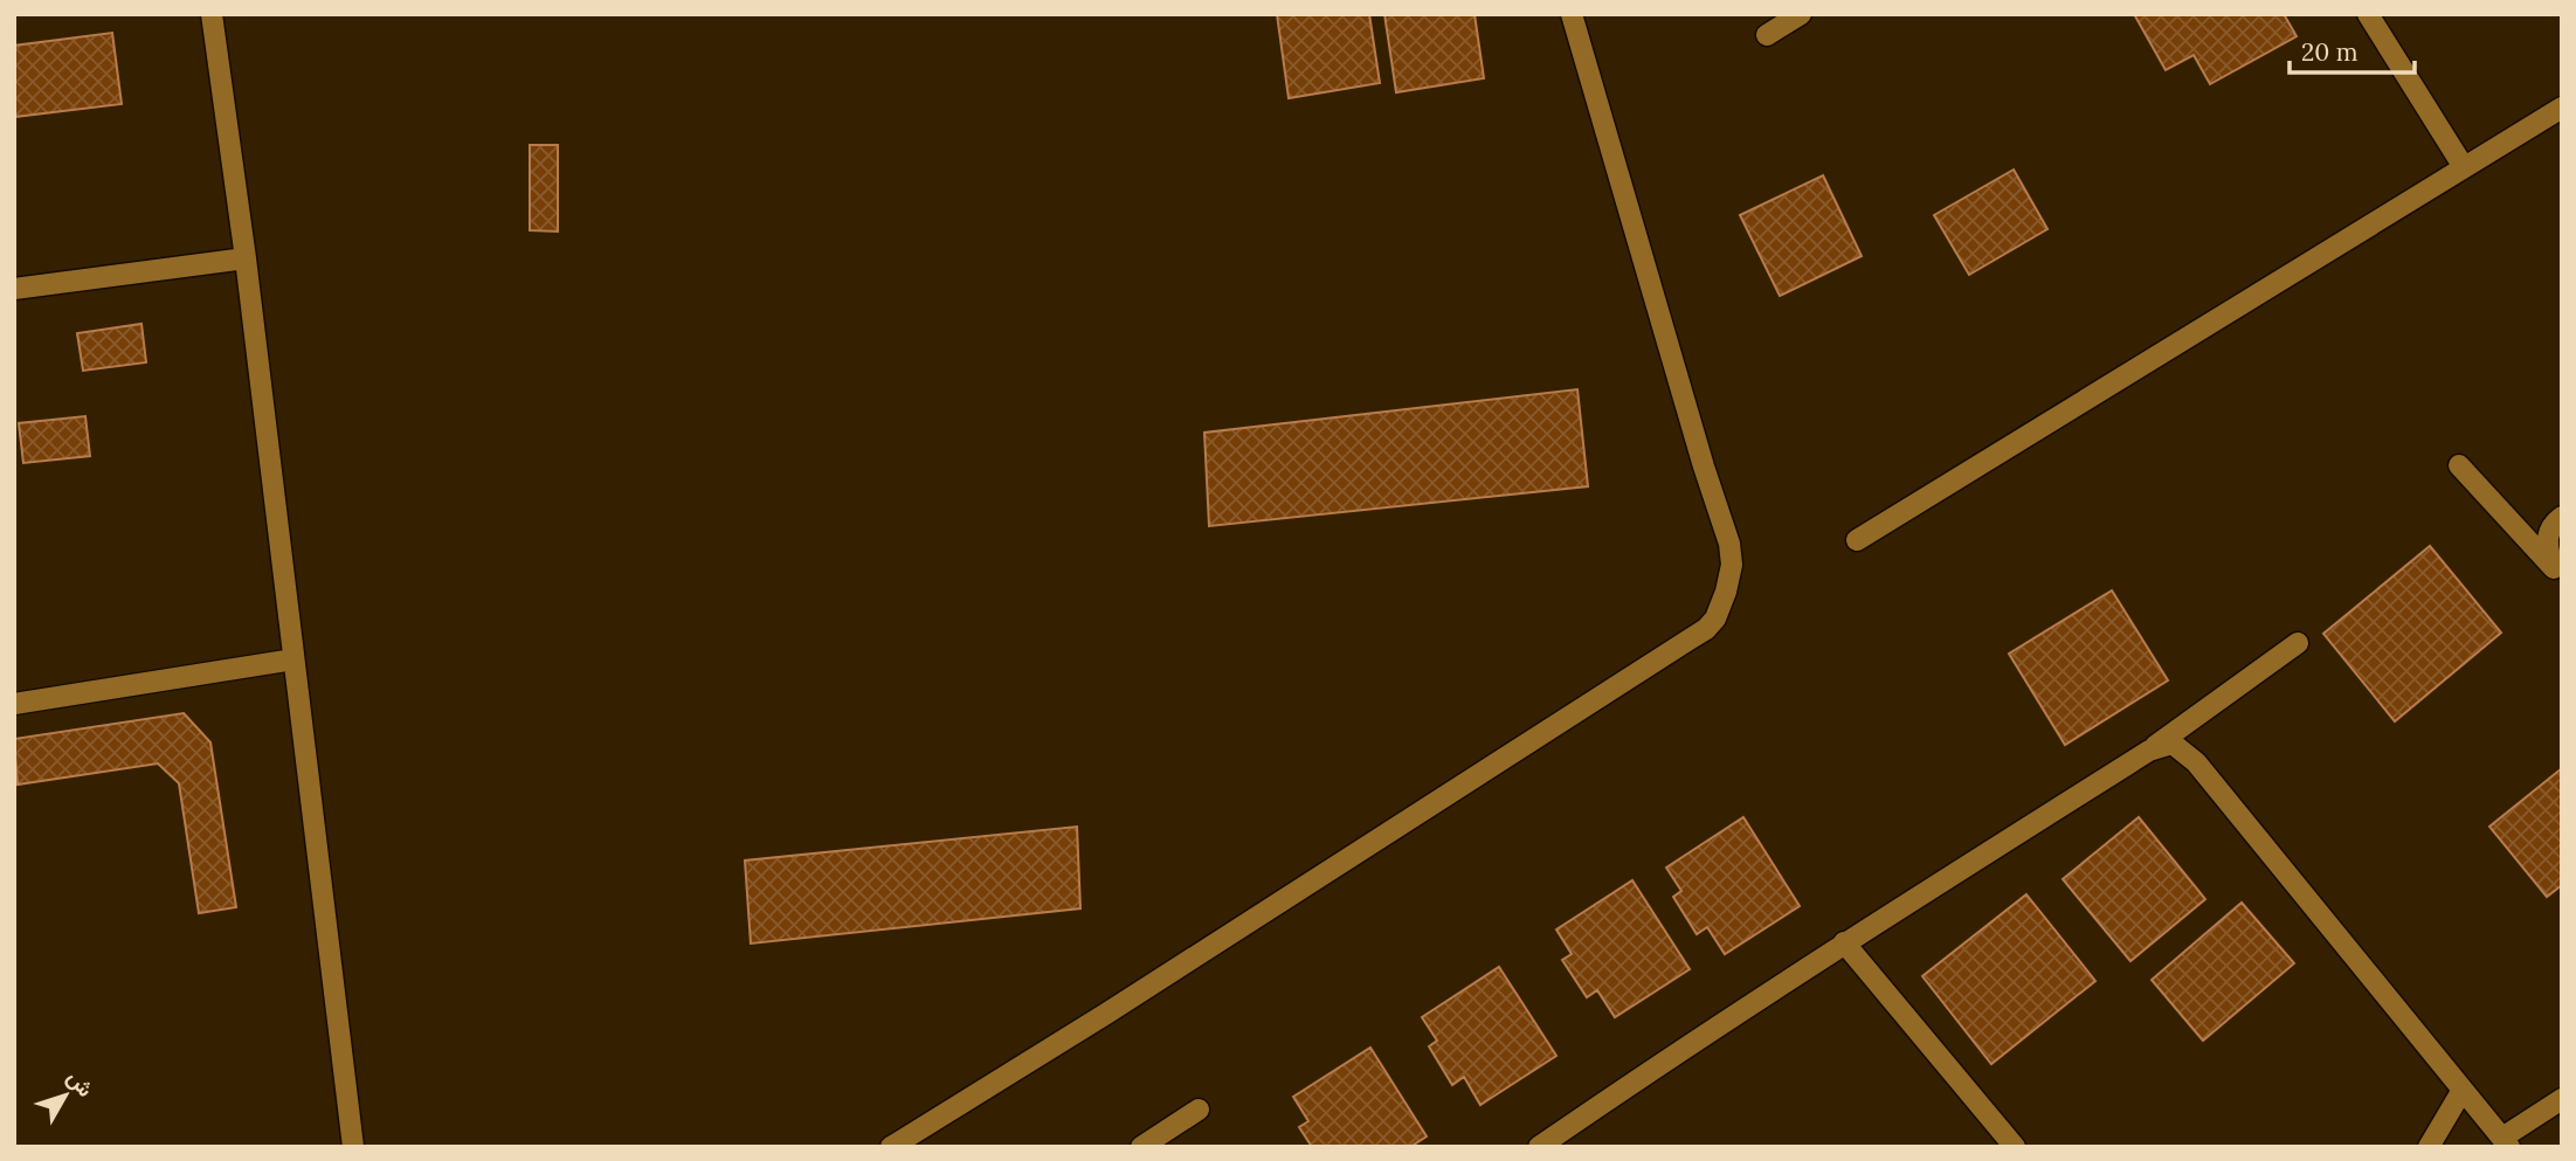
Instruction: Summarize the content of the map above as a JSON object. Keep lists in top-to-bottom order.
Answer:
{
  "scale_bar": "20 m",
  "north": "top right"
}
